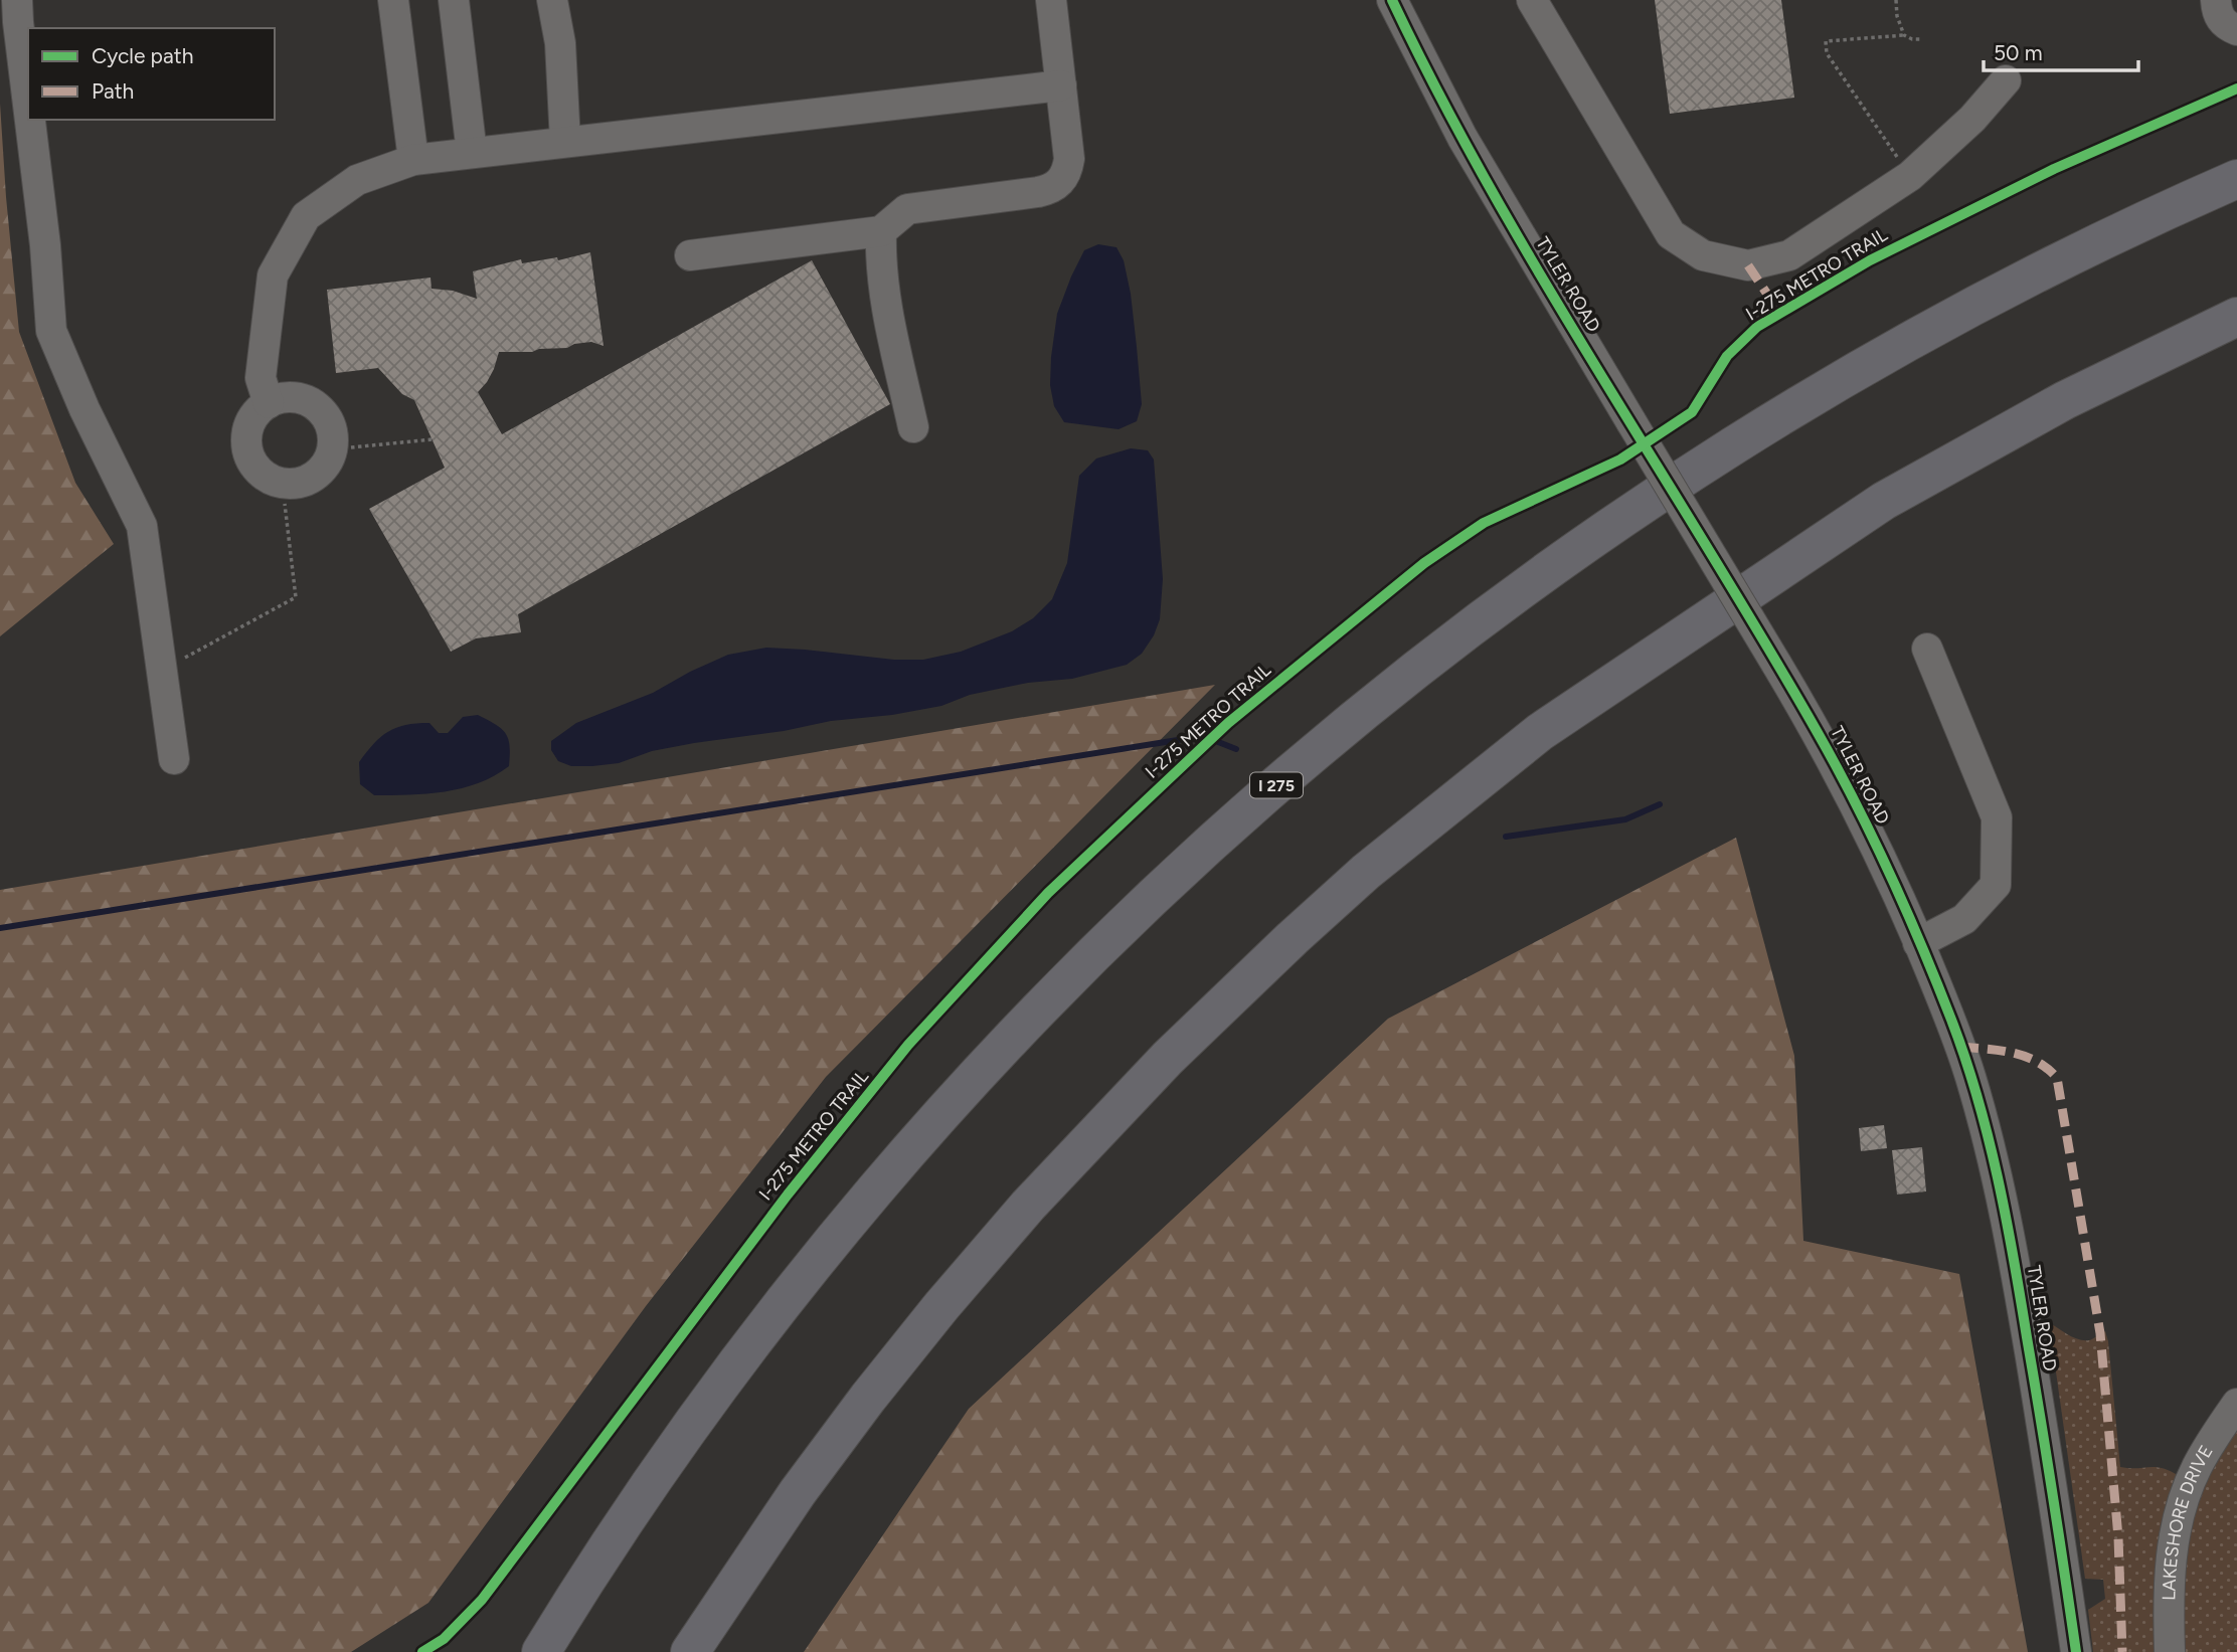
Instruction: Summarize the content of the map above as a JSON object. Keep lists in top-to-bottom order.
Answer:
{
  "streets": {
    "highway": ["I 275"],
    "street": ["TYLER ROAD", "LAKESHORE DRIVE"],
    "cycle path": ["I-275 METRO TRAIL"]
  },
  "legend": ["Cycle path", "Path"],
  "scale_bar": "50 m"
}
